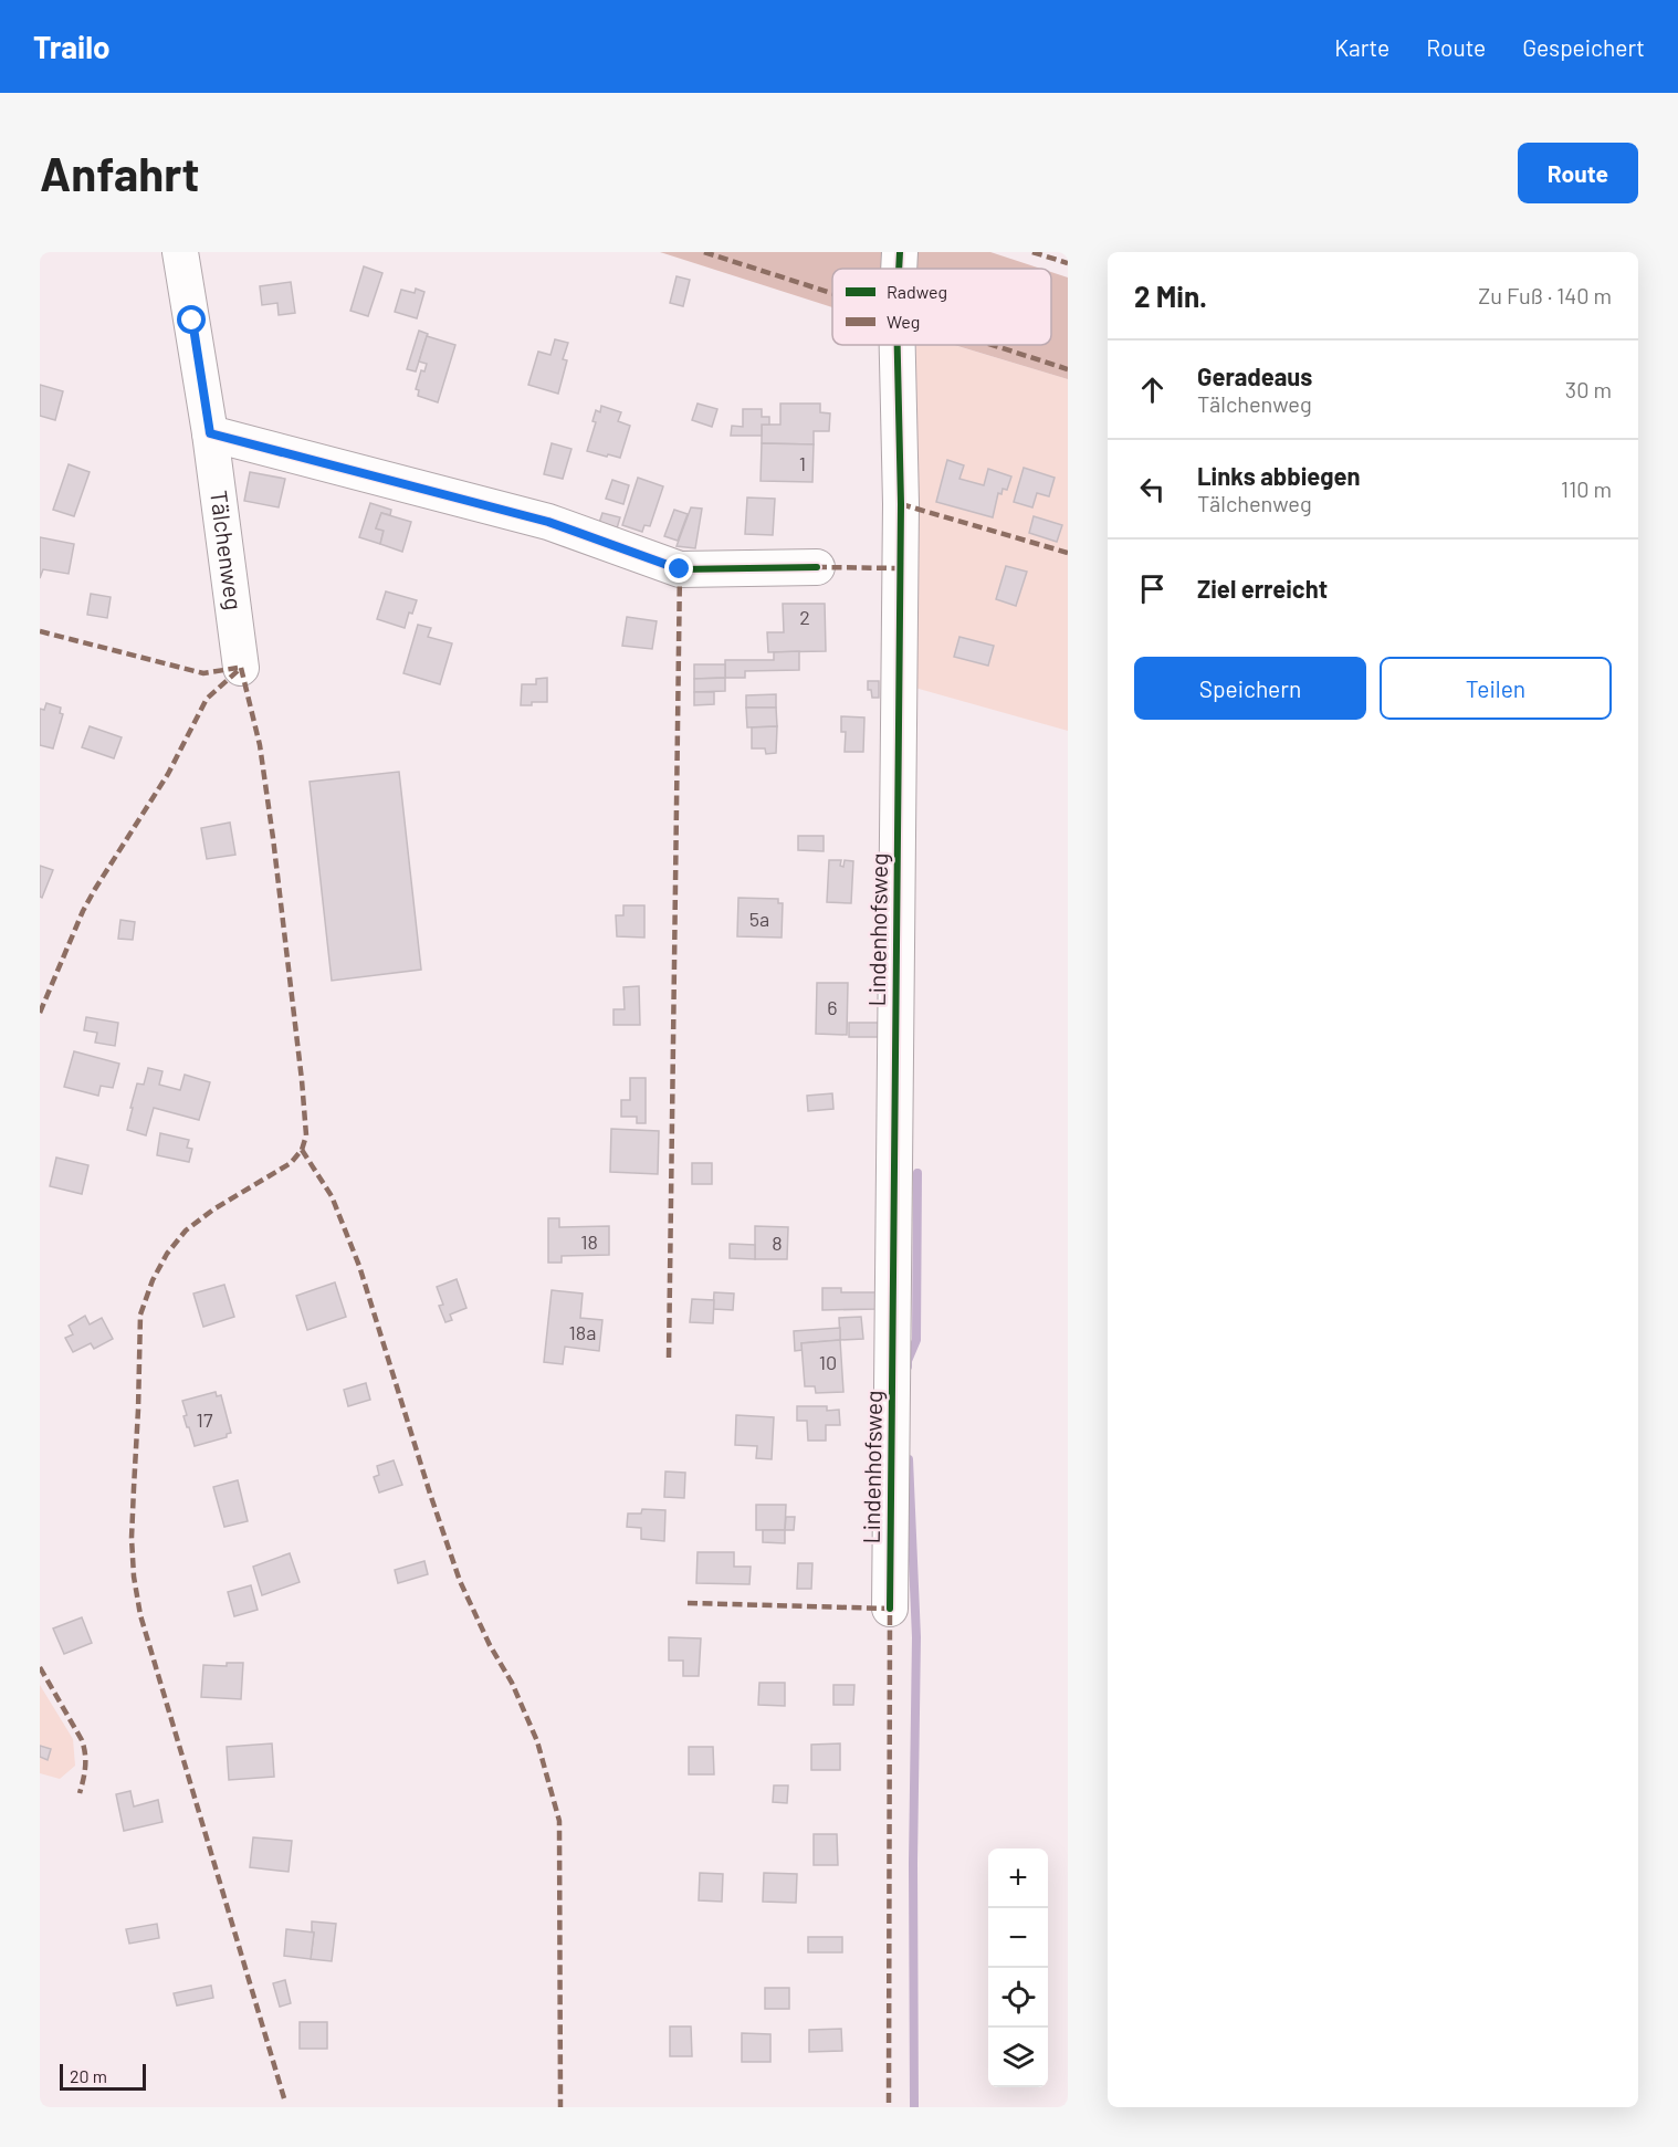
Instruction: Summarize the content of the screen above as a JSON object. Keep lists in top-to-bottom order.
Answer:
{
  "streets": {
    "street": ["Tälchenweg", "Lindenhofsweg"]
  },
  "house_numbers": [
    "1",
    "2",
    "5a",
    "6",
    "18",
    "8",
    "18a",
    "10",
    "17"
  ],
  "legend": ["Radweg", "Weg"],
  "scale_bar": "20 m",
  "page": {
    "header": "Trailo",
    "nav": ["Karte", "Route", "Gespeichert"],
    "buttons": [
      "Route",
      ["Speichern", "Teilen"]
    ],
    "title": "Anfahrt",
    "heading": ["2 Min.", "Zu Fuß · 140 m"],
    "list": [
      ["Geradeaus", "Tälchenweg", "30 m"],
      ["Links abbiegen", "Tälchenweg", "110 m"],
      "Ziel erreicht"
    ],
    "map_buttons": ["+", "−"],
    "scale": "20 m"
  }
}
